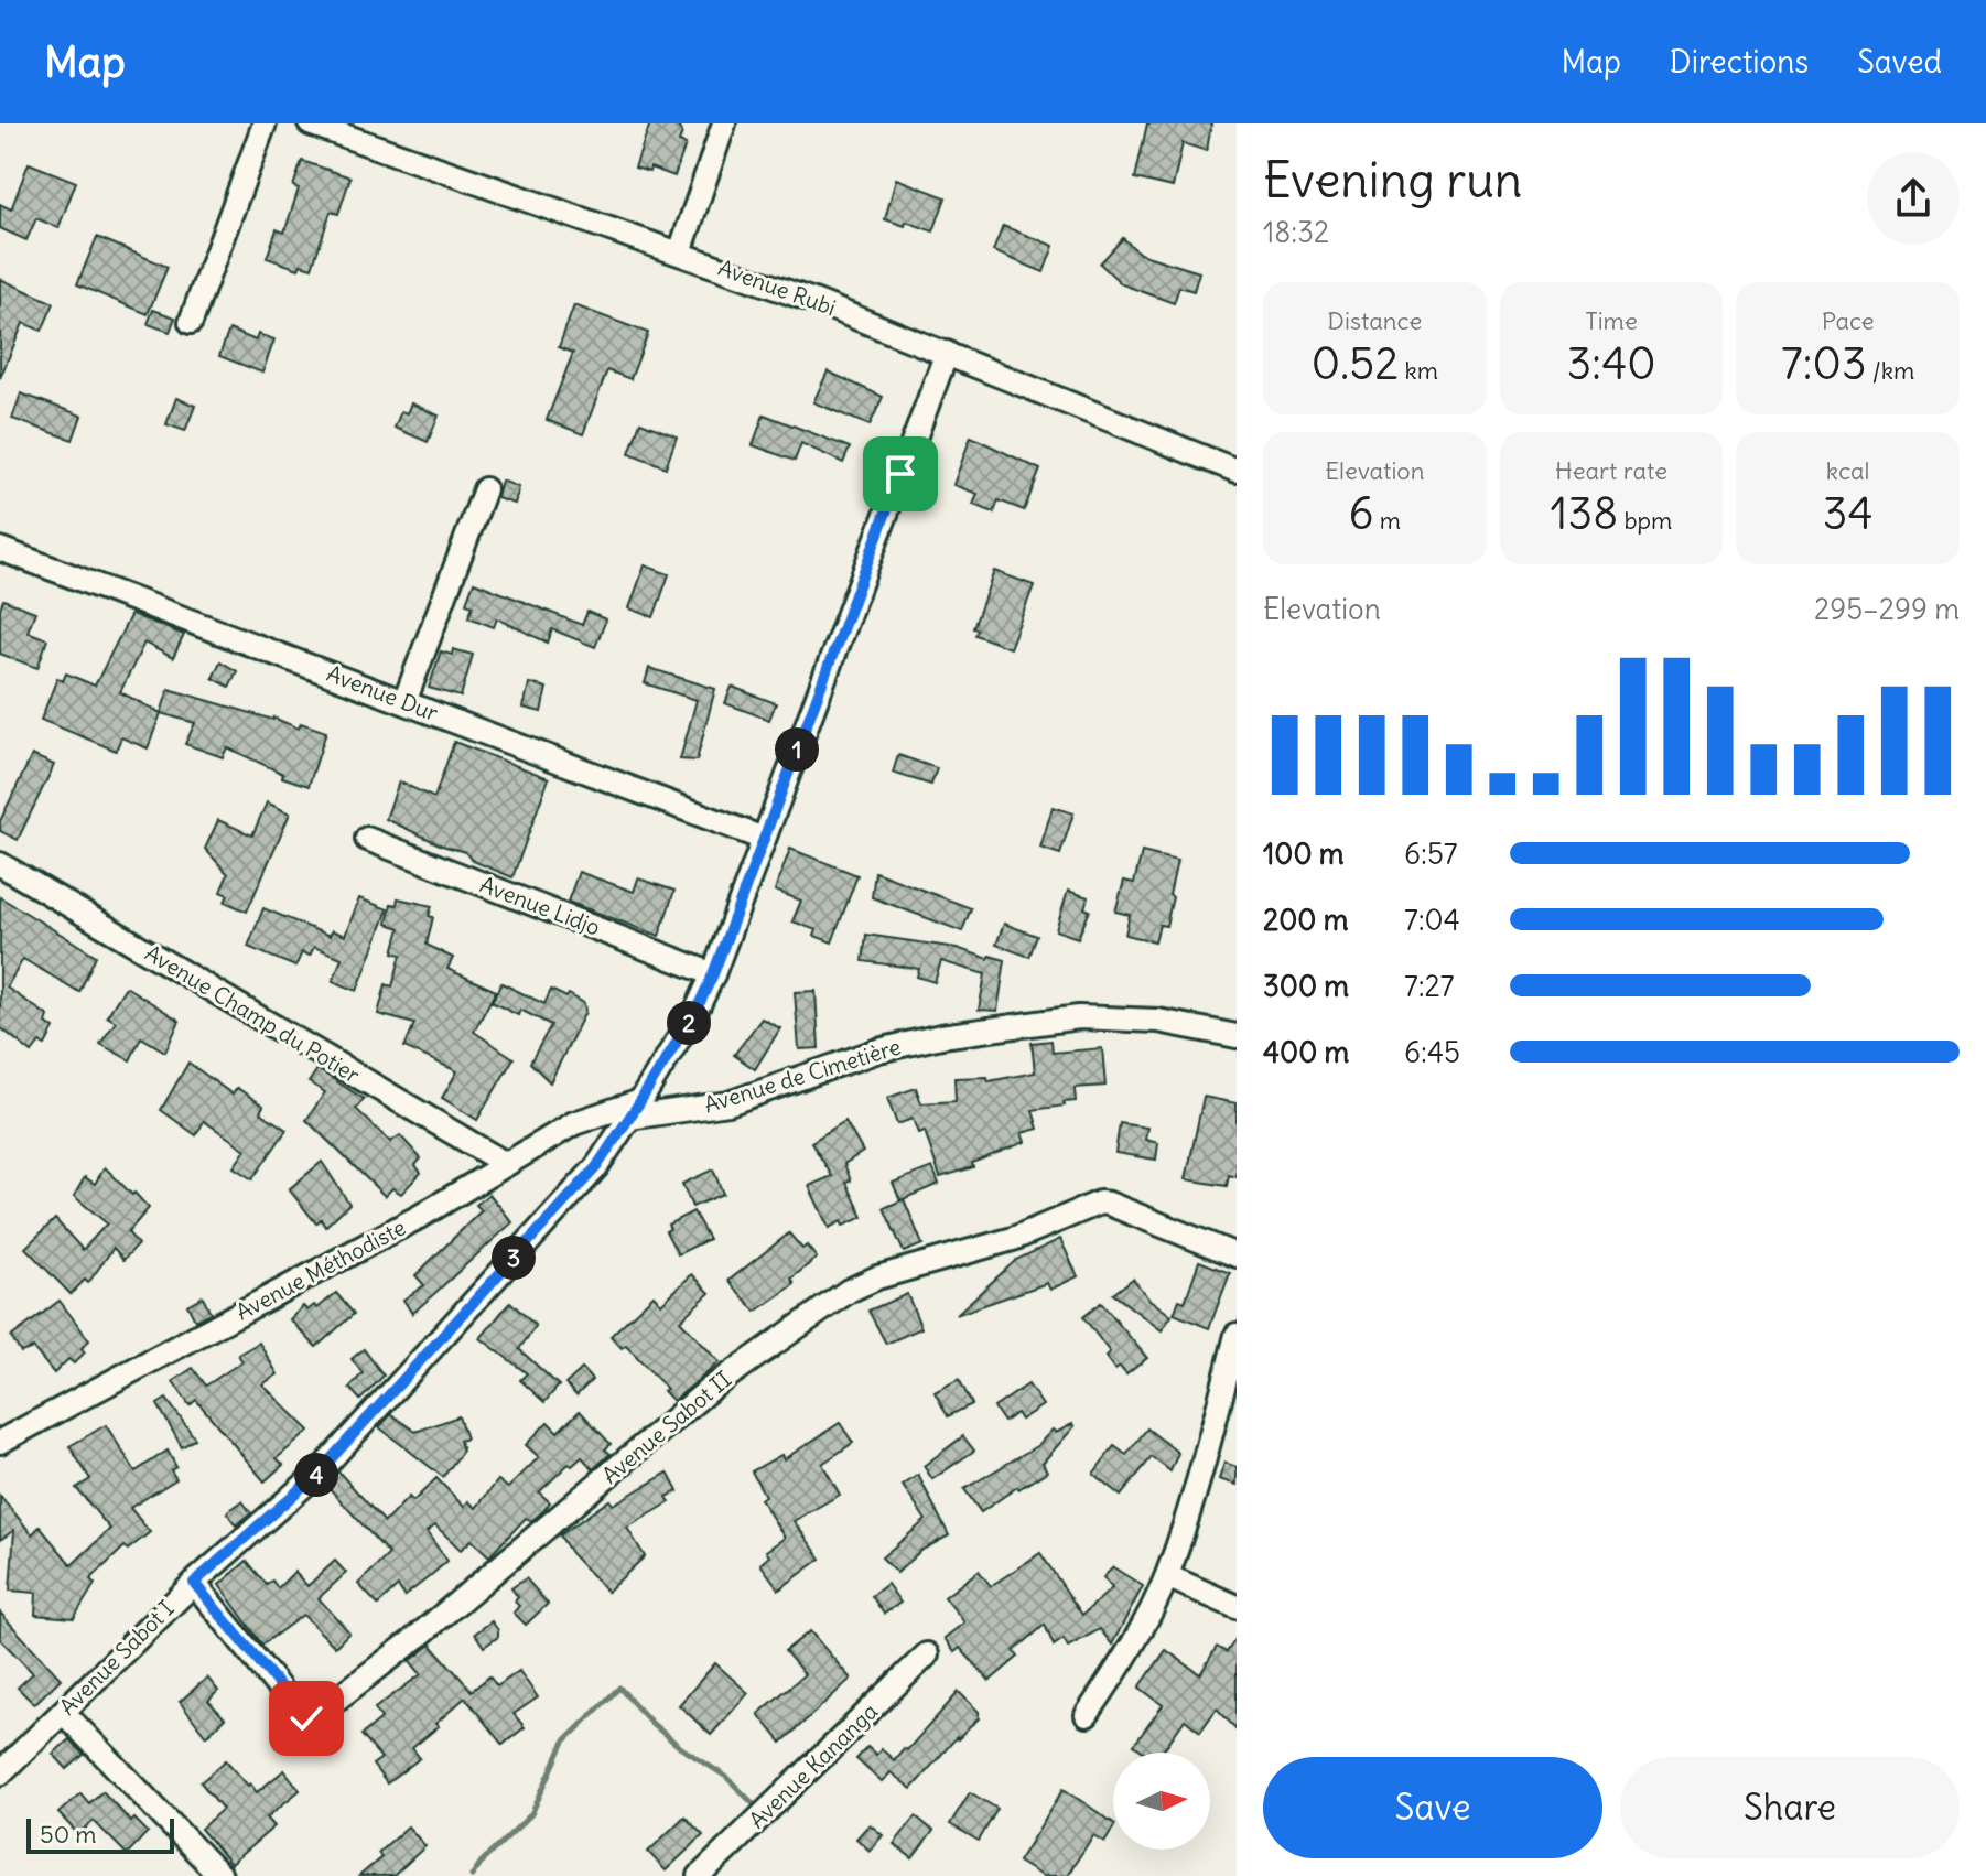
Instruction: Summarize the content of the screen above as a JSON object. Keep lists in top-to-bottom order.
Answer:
{
  "streets": {
    "street": [
      "Avenue Rubi",
      "Avenue Dur",
      "Avenue Lidjo",
      "Avenue Champ du Potier",
      "Avenue de Cimetière",
      "Avenue Méthodiste",
      "Avenue Sabot II",
      "Avenue Sabot I",
      "Avenue Kananga"
    ]
  },
  "crossings": [
    ["Avenue Rubi", "Avenue Sabot I"],
    ["Avenue Dur", "Avenue Sabot I"],
    ["Avenue Lidjo", "Avenue Sabot I"],
    ["Avenue Champ du Potier", "Avenue Méthodiste"],
    ["Avenue de Cimetière", "Avenue Méthodiste"],
    ["Avenue de Cimetière", "Avenue Sabot I"],
    ["Avenue Méthodiste", "Avenue Sabot I"],
    ["Avenue Sabot II", "Avenue Sabot I"]
  ],
  "scale_bar": "50 m",
  "north": "right",
  "page": {
    "header": "Map",
    "nav": ["Map", "Directions", "Saved"],
    "heading": ["Evening run", "18:32"],
    "stats": [
      ["Distance", "0.52 km"],
      ["Time", "3:40"],
      ["Pace", "7:03 /km"],
      ["Elevation", "6 m"],
      ["Heart rate", "138 bpm"],
      ["kcal", "34"]
    ],
    "chart": ["Elevation", "295–299 m"],
    "pins": [
      "1",
      "2",
      "3",
      "4"
    ],
    "list": [
      {
        "name": "100 m",
        "note": "6:57"
      },
      {
        "name": "200 m",
        "note": "7:04"
      },
      {
        "name": "300 m",
        "note": "7:27"
      },
      {
        "name": "400 m",
        "note": "6:45"
      }
    ],
    "buttons": ["Save", "Share"],
    "scale": "50 m"
  }
}
